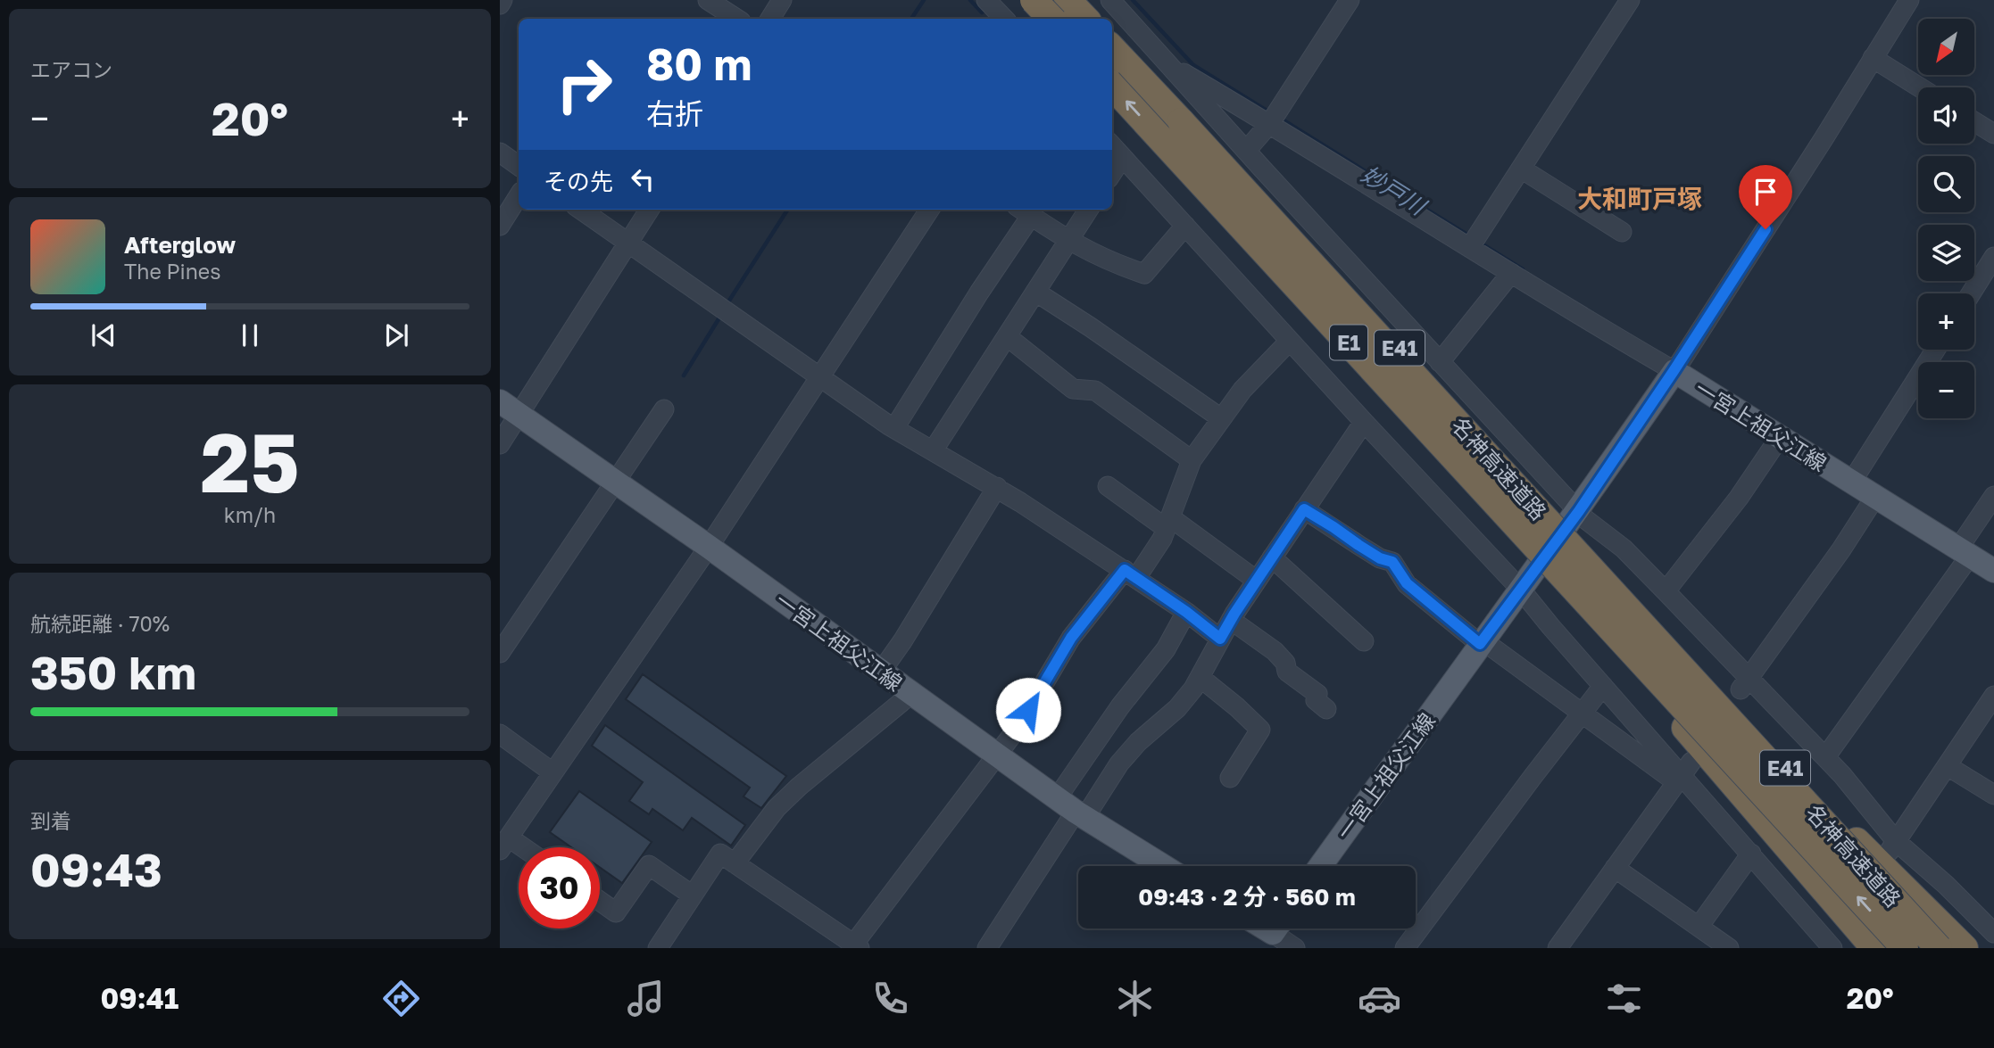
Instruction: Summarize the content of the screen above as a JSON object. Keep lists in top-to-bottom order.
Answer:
{
  "streets": {
    "highway": ["E1", "E41", "名神高速道路"],
    "main road": ["一宮上祖父江線"]
  },
  "crossings": [
    ["E41", "名神高速道路"]
  ],
  "districts": ["大和町戸塚"],
  "water": ["妙戸川"],
  "north": "bottom left",
  "page": {
    "tile": [
      "エアコン",
      ["25", "km/h"],
      ["航続距離 · 70%", "350 km"],
      ["到着", "09:43"]
    ],
    "map_buttons": ["+", "−"],
    "turn": ["80 m", "右折"],
    "heat": ["−", "20°", "+"],
    "then": "その先",
    "song": ["Afterglow", "The Pines"],
    "limit": "30",
    "trip": "09:43 · 2 分 · 560 m",
    "tabs": ["09:41", "20°"]
  }
}
